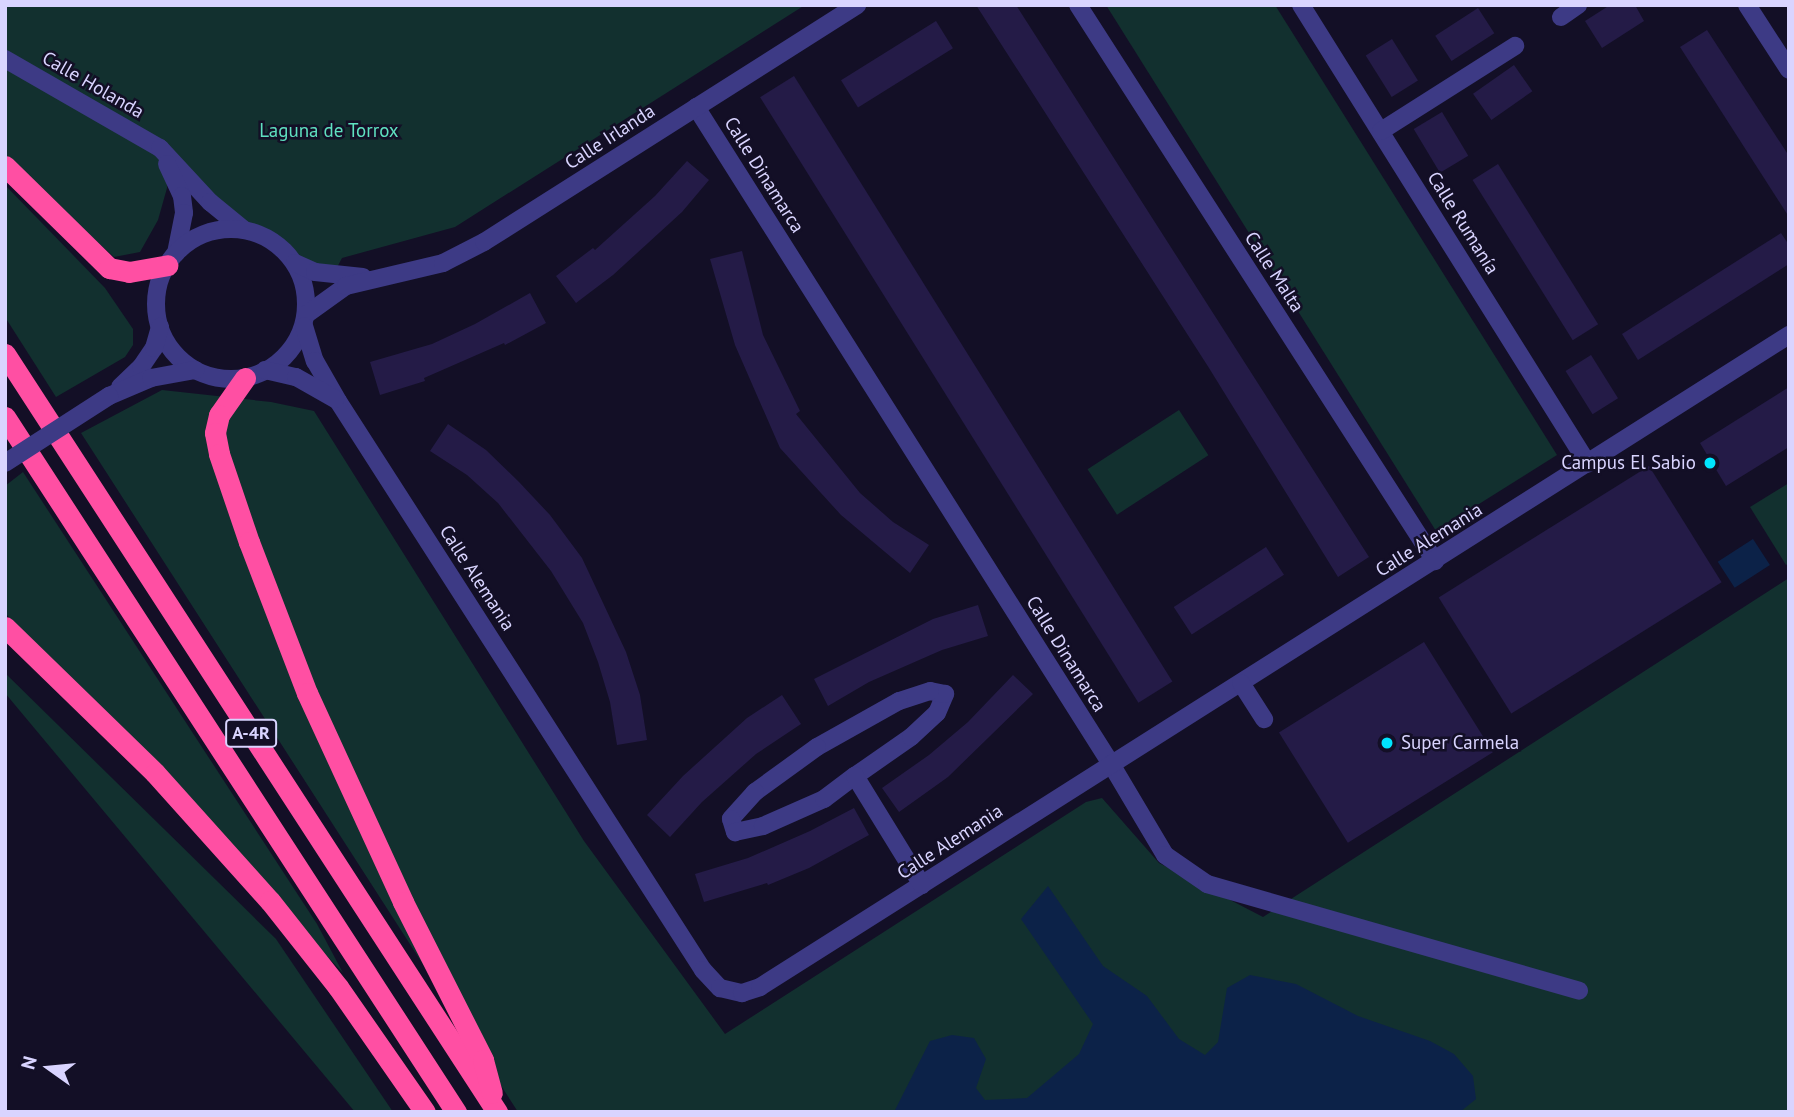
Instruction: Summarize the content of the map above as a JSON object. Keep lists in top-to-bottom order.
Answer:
{
  "streets": {
    "highway": ["A-4R"],
    "street": [
      "Calle Holanda",
      "Calle Irlanda",
      "Calle Dinamarca",
      "Calle Rumanía",
      "Calle Malta",
      "Calle Alemania"
    ]
  },
  "crossings": [
    ["Calle Holanda", "Calle Irlanda"],
    ["Calle Holanda", "Calle Alemania"],
    ["Calle Irlanda", "Calle Dinamarca"],
    ["Calle Irlanda", "Calle Alemania"],
    ["Calle Dinamarca", "Calle Alemania"],
    ["Calle Rumanía", "Calle Alemania"],
    ["Calle Malta", "Calle Alemania"]
  ],
  "parks": ["Laguna de Torrox"],
  "places": ["Campus El Sabio", "Super Carmela"],
  "north": "left"
}
